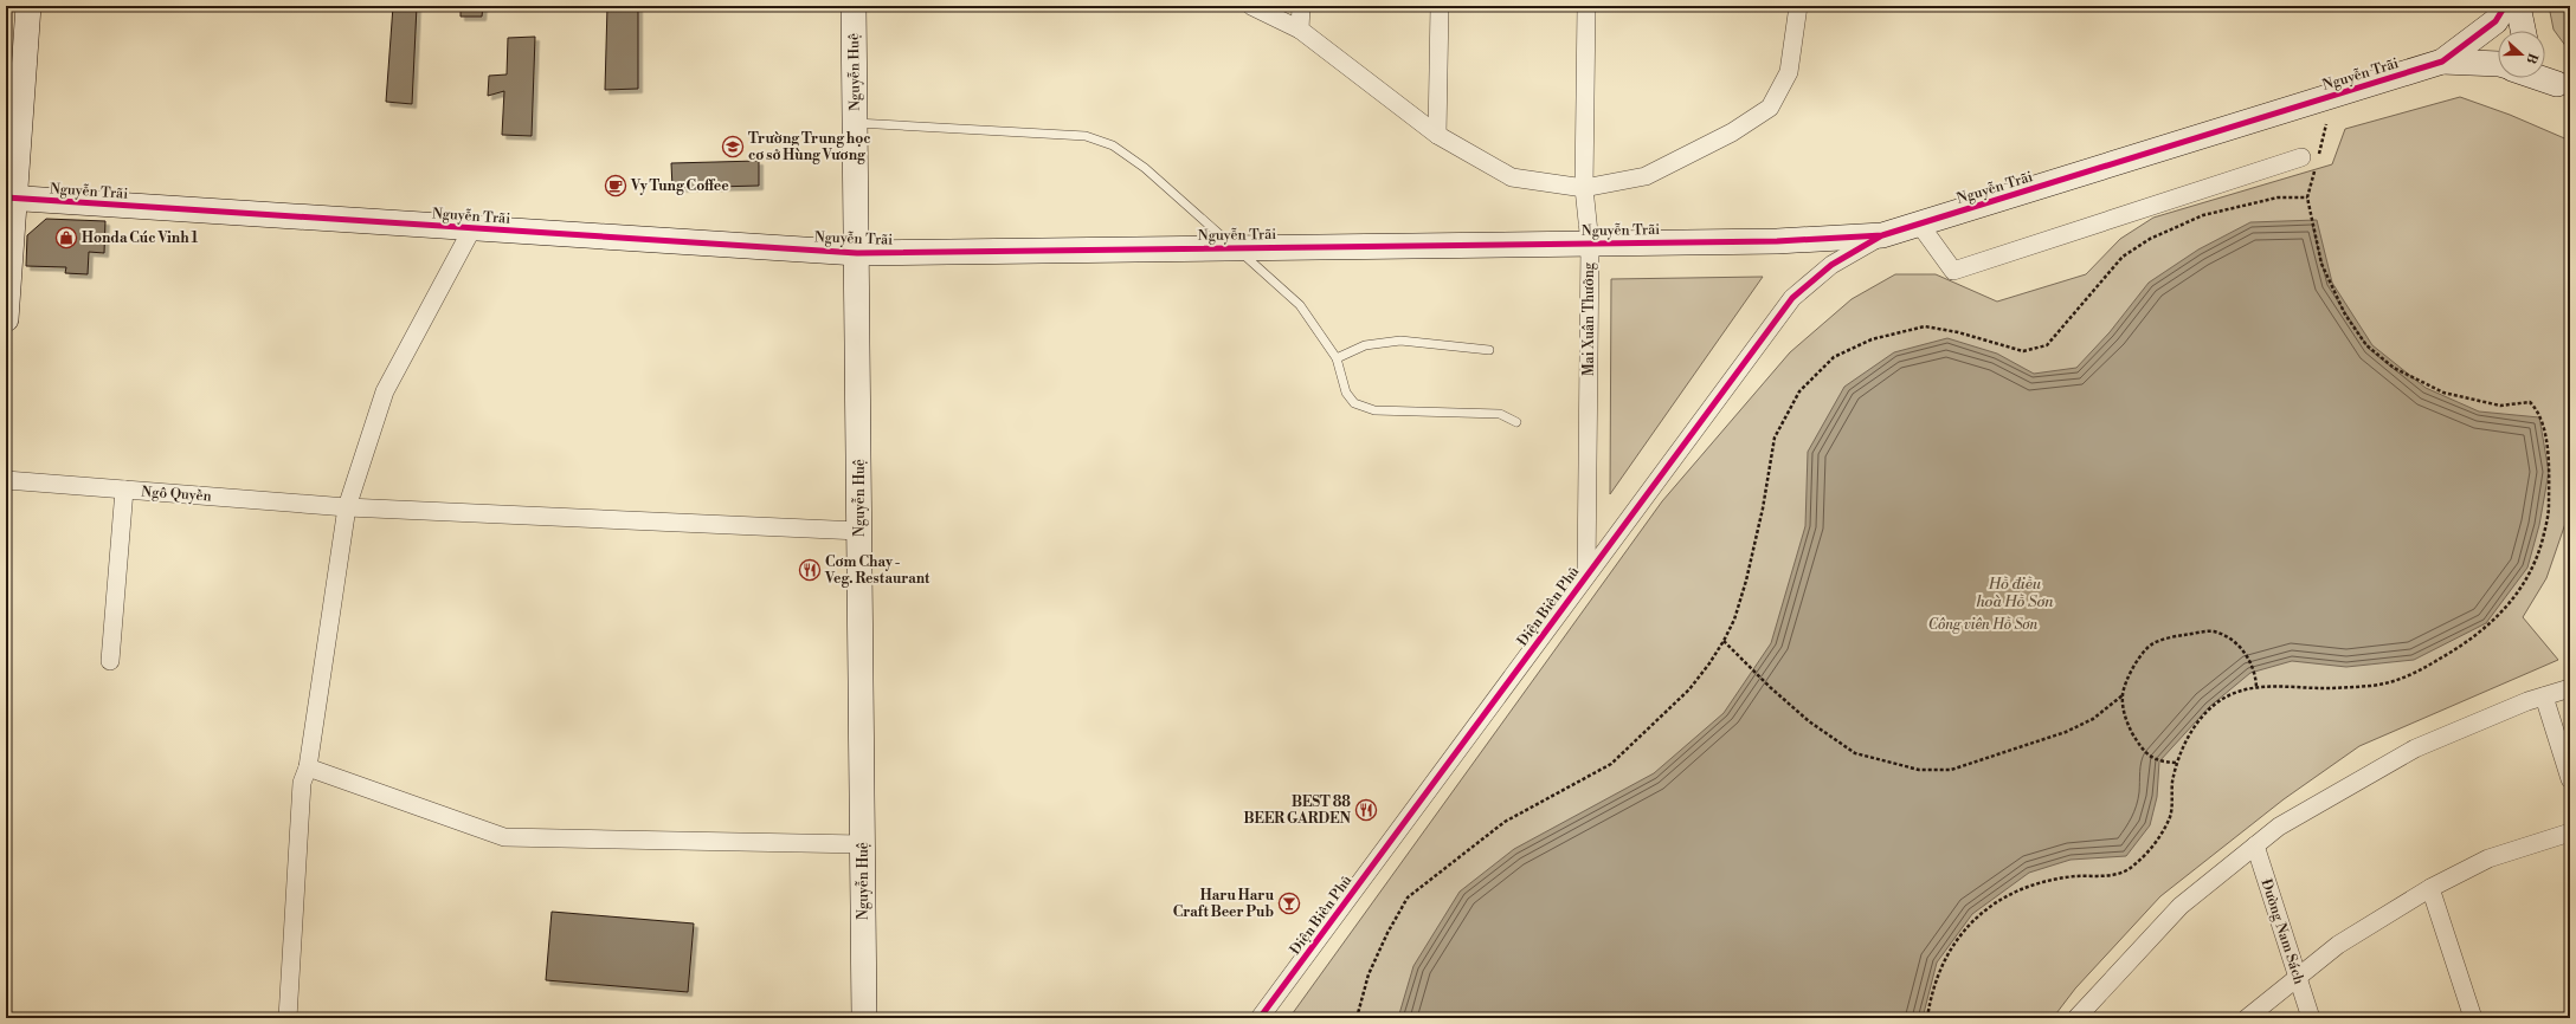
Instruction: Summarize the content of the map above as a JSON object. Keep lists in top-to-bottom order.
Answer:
{
  "streets": {
    "street": [
      "Nguyễn Huệ",
      "Nguyễn Trãi",
      "Mai Xuân Thưởng",
      "Ngô Quyền",
      "Điện Biên Phủ",
      "Đường Nam Sách"
    ]
  },
  "crossings": [
    ["Nguyễn Huệ", "Nguyễn Trãi"],
    ["Nguyễn Huệ", "Ngô Quyền"],
    ["Nguyễn Trãi", "Mai Xuân Thưởng"],
    ["Nguyễn Trãi", "Điện Biên Phủ"],
    ["Mai Xuân Thưởng", "Điện Biên Phủ"]
  ],
  "water": ["Hồ điều hoà Hồ Sơn"],
  "parks": ["Công viên Hồ Sơn"],
  "places": {
    "school or university": ["Trường Trung học cơ sở Hùng Vương"],
    "cafe": ["Vy Tung Coffee"],
    "shop": ["Honda Cúc Vinh 1"],
    "restaurant": ["Cơm Chay - Veg. Restaurant", "BEST 88 BEER GARDEN"],
    "bar": ["Haru Haru Craft Beer Pub"]
  },
  "north": "right"
}
